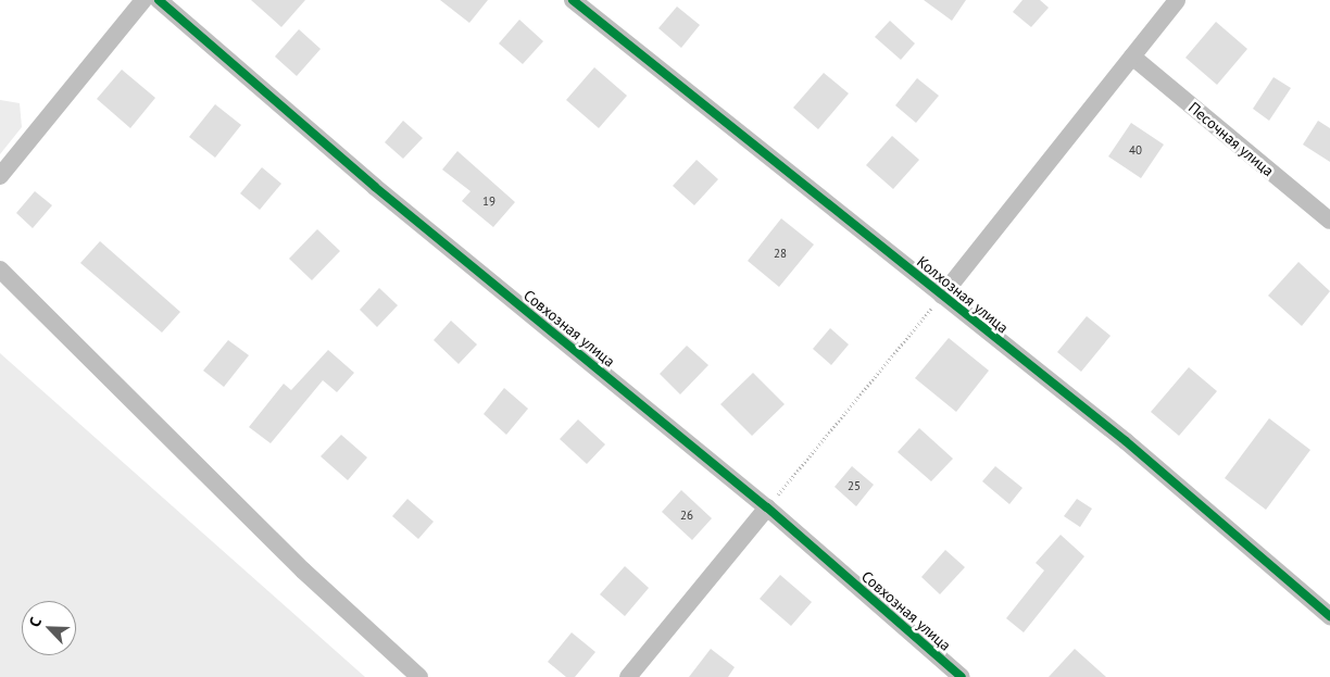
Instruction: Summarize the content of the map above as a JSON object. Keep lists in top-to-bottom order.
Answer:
{
  "streets": {
    "street": ["Песочная улица", "Колхозная улица", "Совхозная улица"]
  },
  "house_numbers": [
    "40",
    "19",
    "28",
    "25",
    "26"
  ],
  "north": "top left"
}
